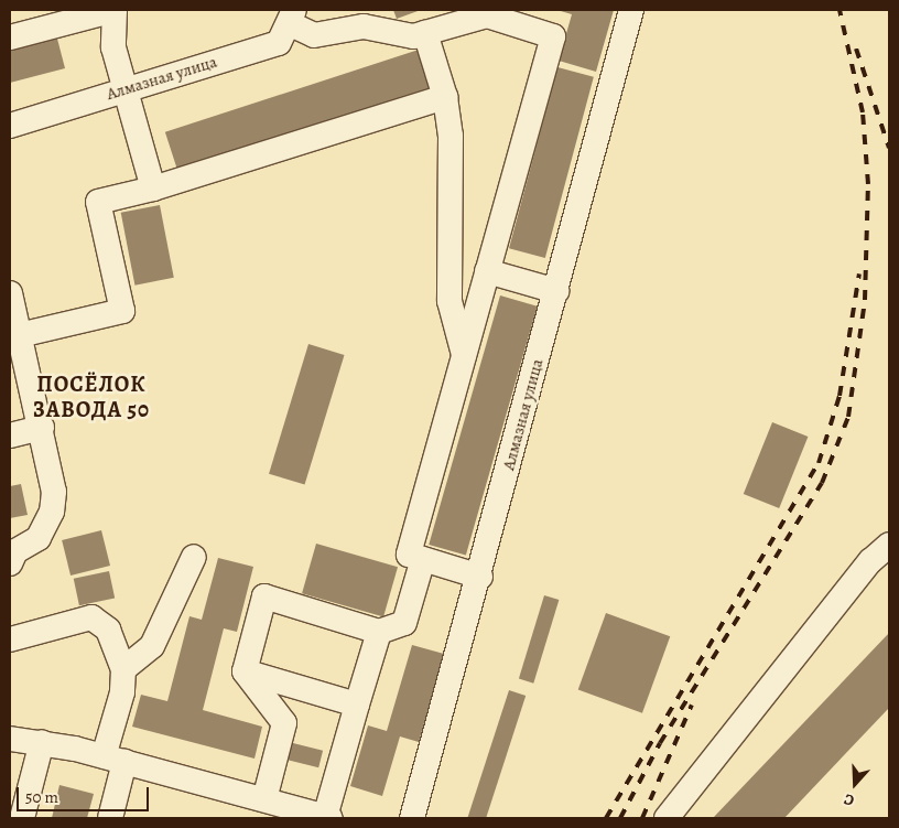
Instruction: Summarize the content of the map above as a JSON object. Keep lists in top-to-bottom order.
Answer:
{
  "streets": {
    "street": ["Алмазная улица"]
  },
  "districts": ["ПОСЁЛОК ЗАВОДА 50"],
  "scale_bar": "50 m",
  "north": "bottom"
}
